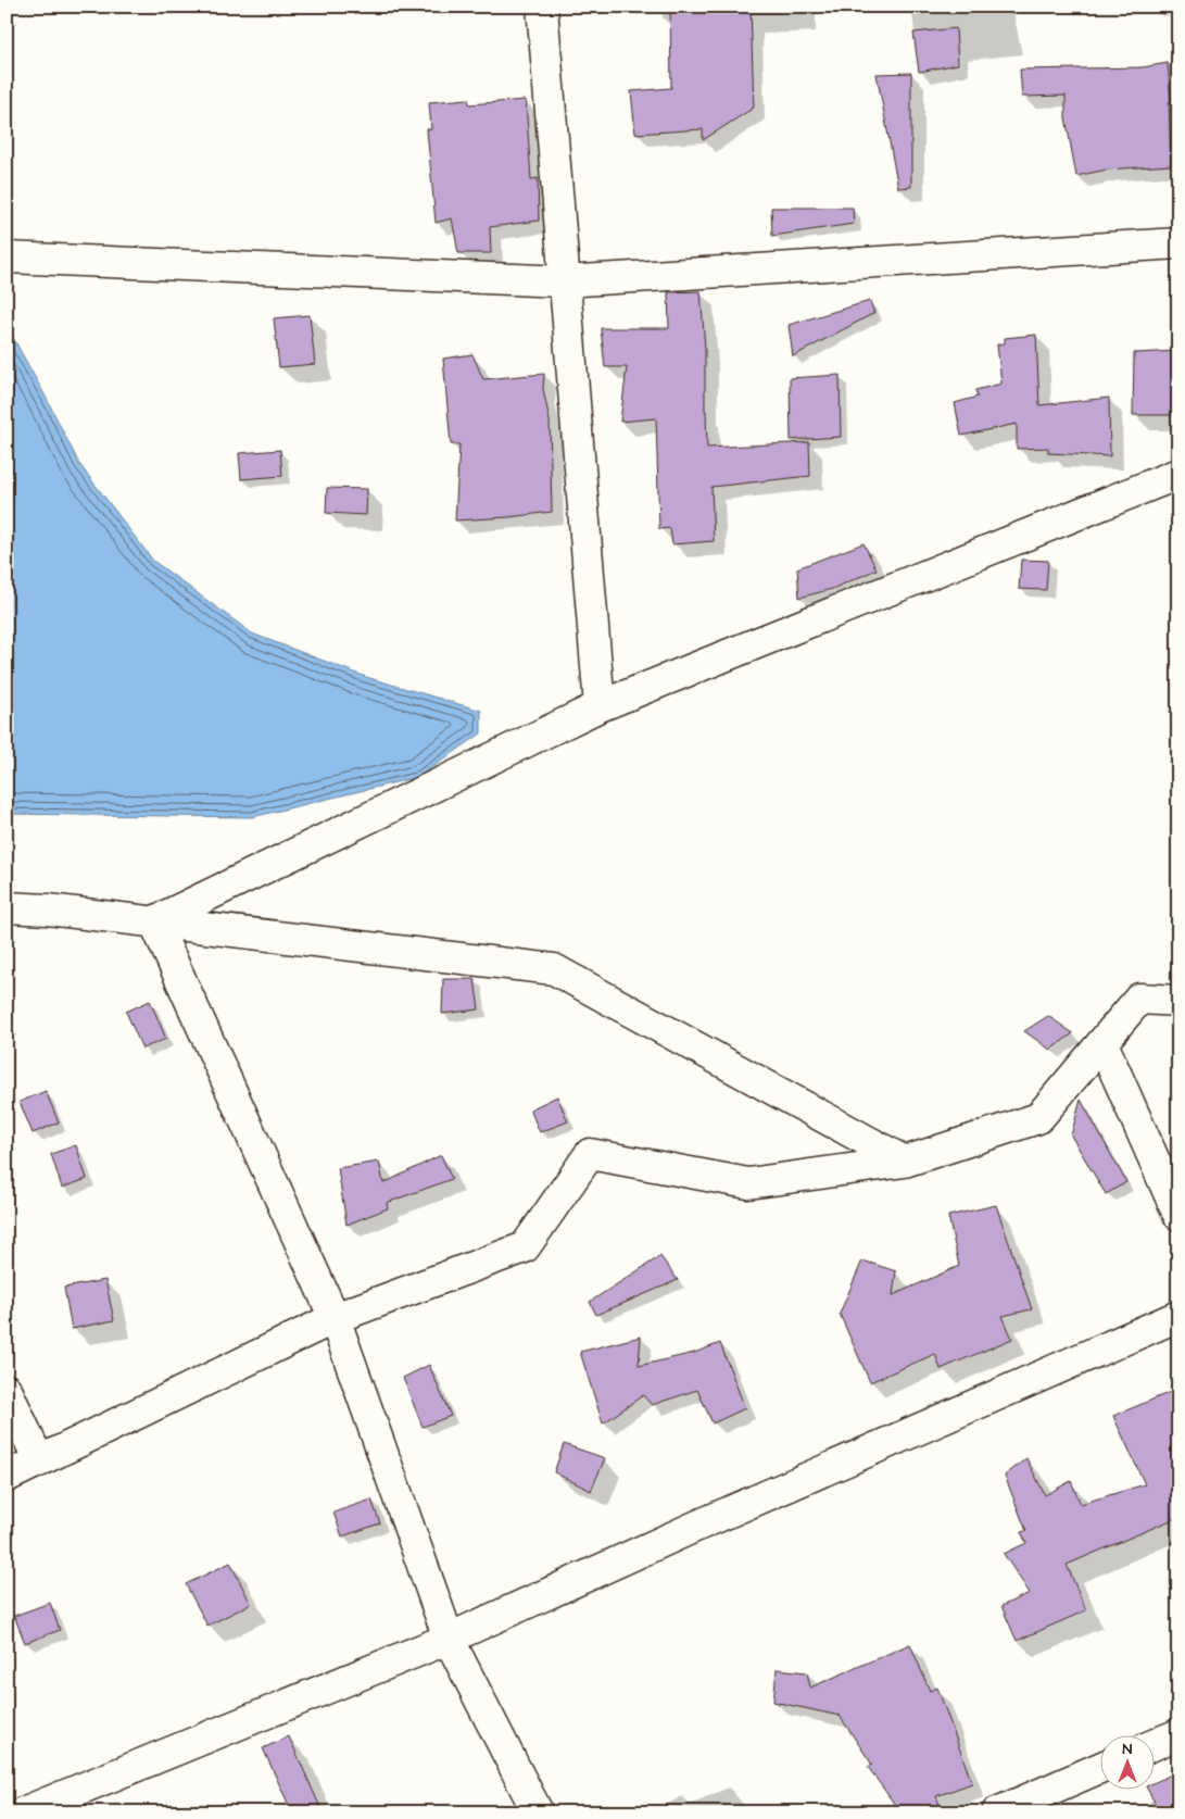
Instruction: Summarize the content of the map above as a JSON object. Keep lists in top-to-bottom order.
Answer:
{
  "north": "top"
}
